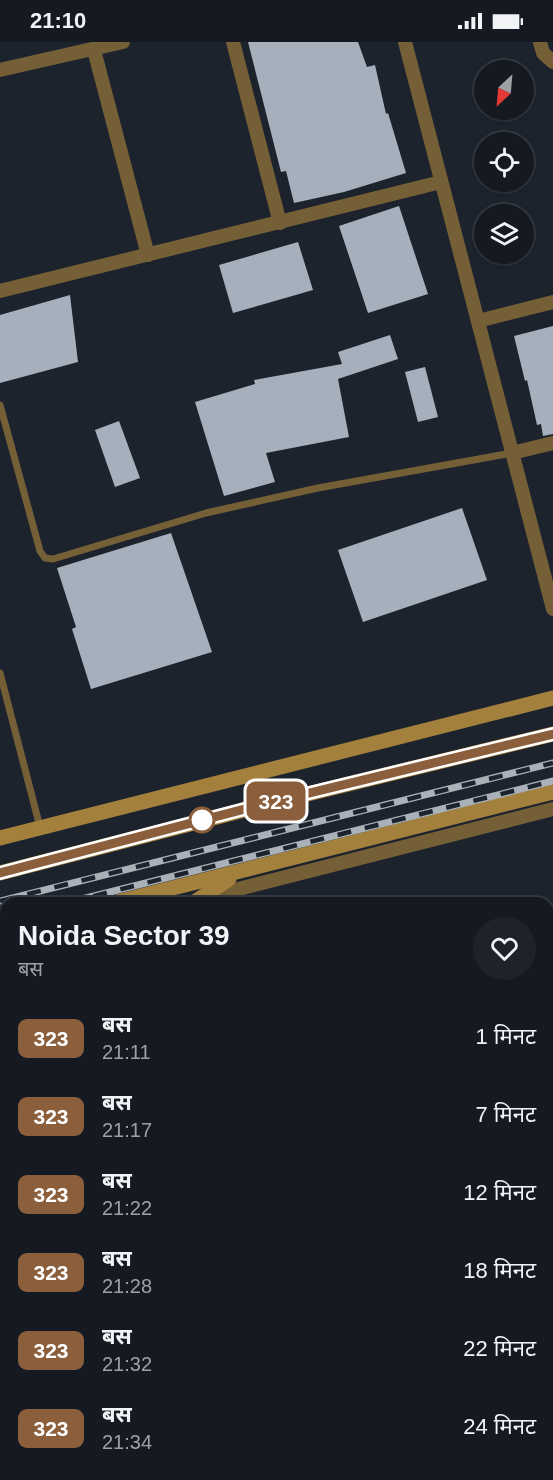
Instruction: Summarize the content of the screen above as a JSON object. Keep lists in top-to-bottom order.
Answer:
{
  "lines": ["bus line 323"],
  "north": "bottom left",
  "page": {
    "status": "21:10",
    "on_map": "323",
    "heading": ["Noida Sector 39", "बस"],
    "list": [
      {
        "mark": "323",
        "name": "बस",
        "note": "21:11",
        "value": "1 मिनट"
      },
      {
        "mark": "323",
        "name": "बस",
        "note": "21:17",
        "value": "7 मिनट"
      },
      {
        "mark": "323",
        "name": "बस",
        "note": "21:22",
        "value": "12 मिनट"
      },
      {
        "mark": "323",
        "name": "बस",
        "note": "21:28",
        "value": "18 मिनट"
      },
      {
        "mark": "323",
        "name": "बस",
        "note": "21:32",
        "value": "22 मिनट"
      },
      {
        "mark": "323",
        "name": "बस",
        "note": "21:34",
        "value": "24 मिनट"
      }
    ]
  }
}
